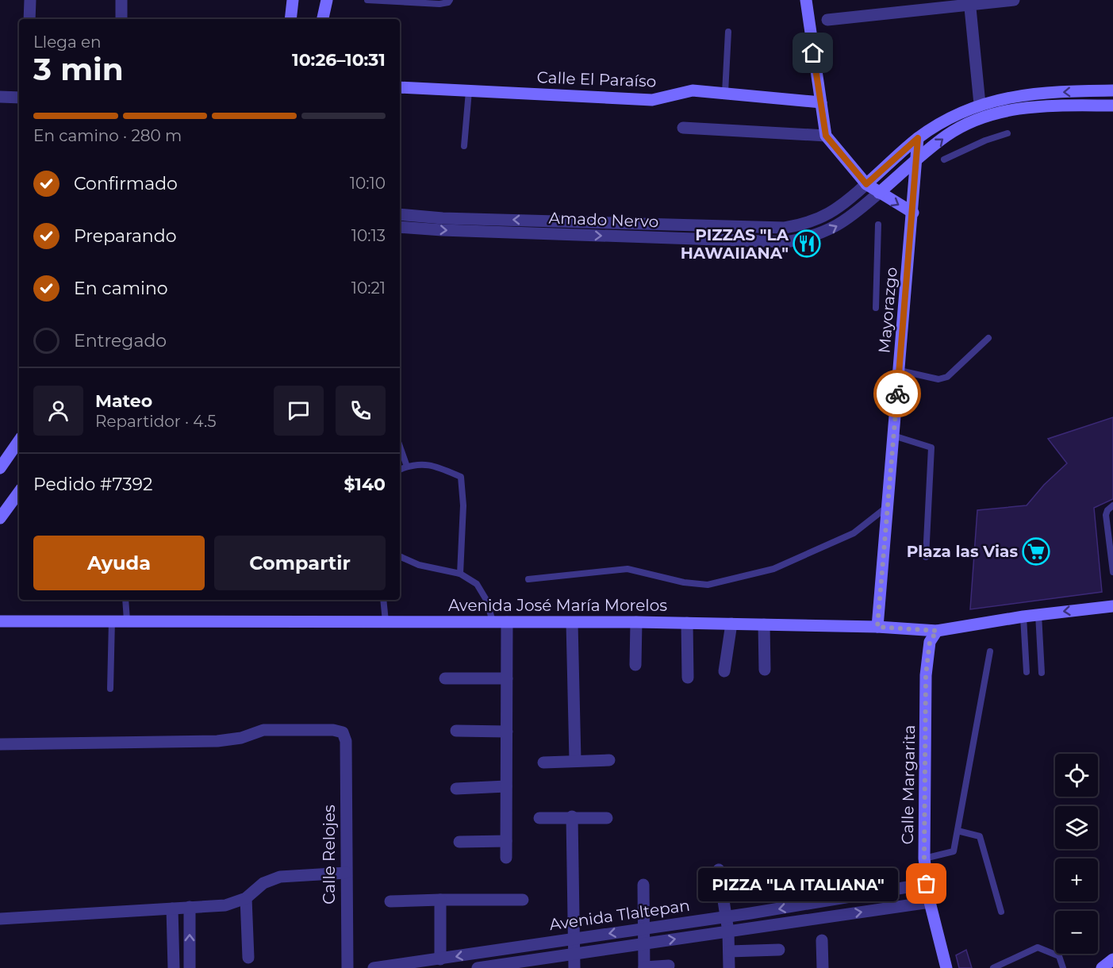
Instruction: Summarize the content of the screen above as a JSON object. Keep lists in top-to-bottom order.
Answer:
{
  "streets": {
    "main road": [
      "Calle El Paraíso",
      "Mayorazgo",
      "Avenida José María Morelos",
      "Calle Margarita"
    ],
    "street": ["Amado Nervo", "Calle Relojes", "Avenida Tlaltepan"]
  },
  "crossings": [
    ["Mayorazgo", "Avenida José María Morelos"],
    ["Avenida José María Morelos", "Calle Margarita"],
    ["Calle Margarita", "Avenida Tlaltepan"]
  ],
  "places": {
    "restaurant": ["PIZZAS \"LA HAWAIIANA\""],
    "supermarket": ["Plaza las Vias"],
    "other": ["PIZZA \"LA ITALIANA\""]
  },
  "page": {
    "heading": ["3 min", "Llega en", "10:26–10:31"],
    "panel": [
      "Mateo",
      "Repartidor · 4.5",
      "Pedido #7392",
      "$140"
    ],
    "bar": "En camino · 280 m",
    "list": [
      ["Confirmado", "10:10"],
      ["Preparando", "10:13"],
      ["En camino", "10:21"],
      "Entregado"
    ],
    "buttons": ["Ayuda", "Compartir"],
    "map_buttons": ["+", "−"],
    "bubble": "PIZZA \"LA ITALIANA\""
  }
}
